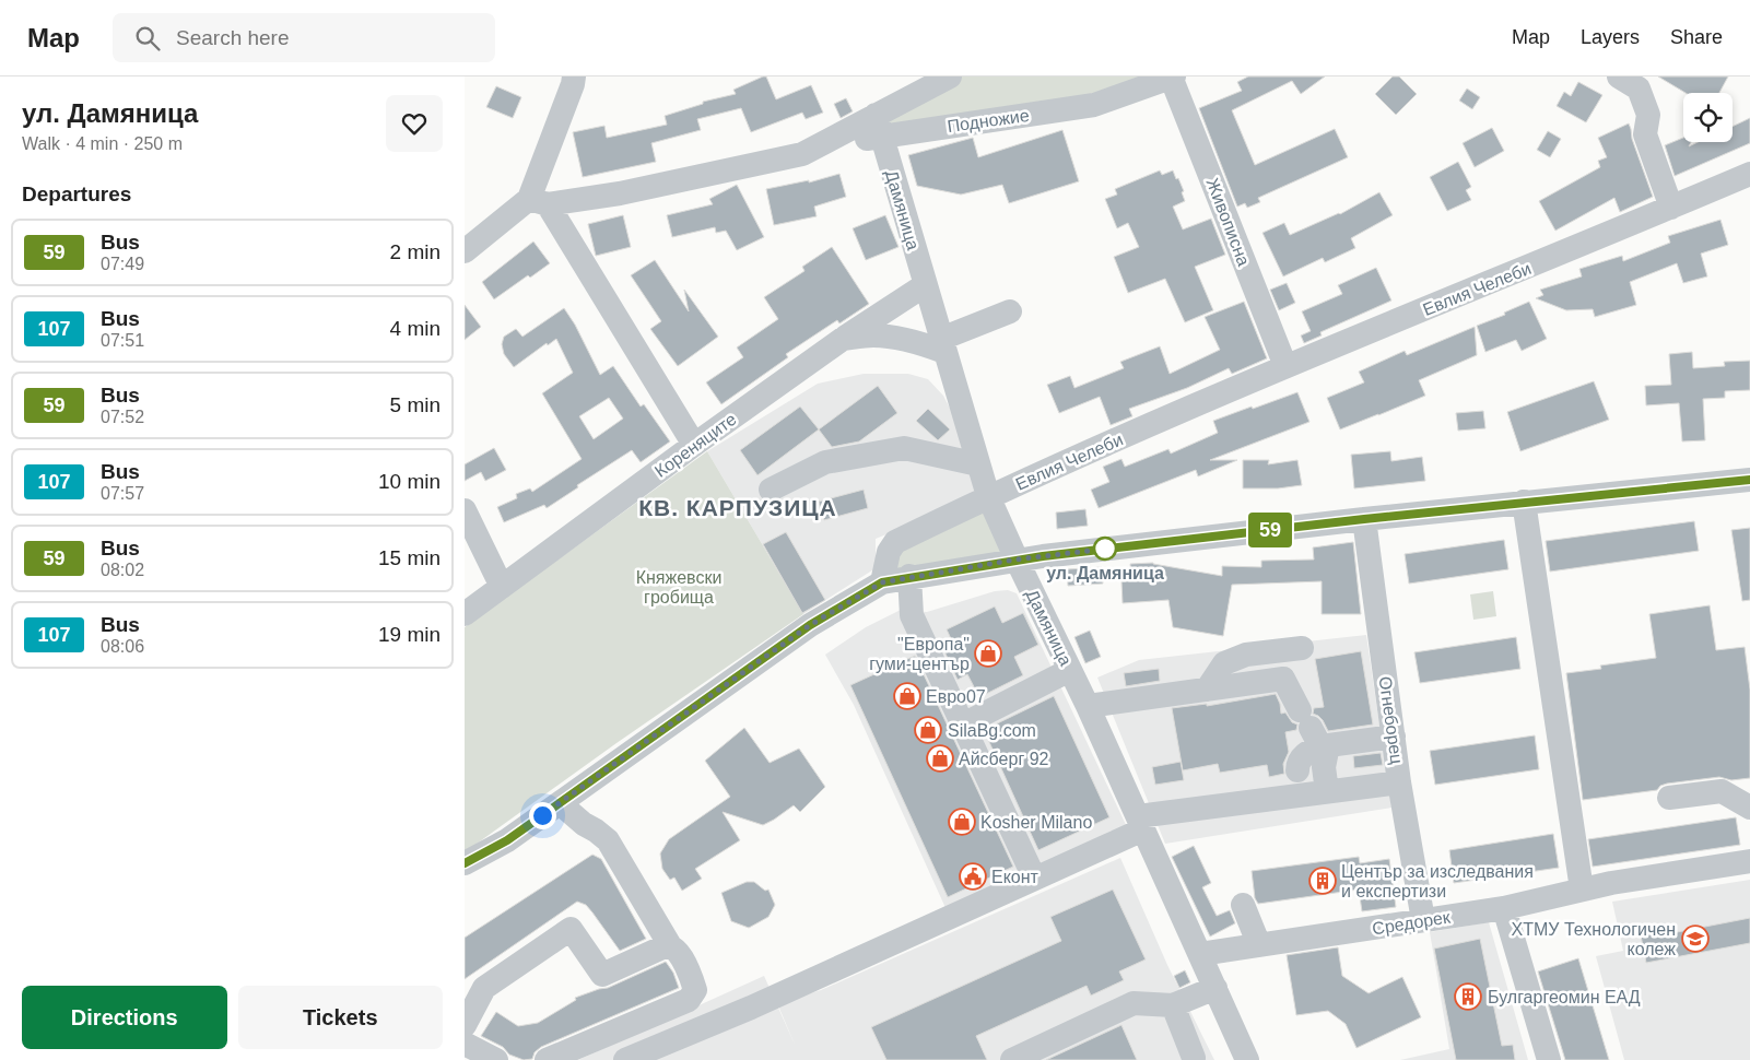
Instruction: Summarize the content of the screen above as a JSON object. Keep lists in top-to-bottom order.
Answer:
{
  "streets": {
    "street": [
      "Подножие",
      "Дамяница",
      "Живописна",
      "Евлия Челеби",
      "Кореняците",
      "Огнеборец",
      "Средорек"
    ]
  },
  "crossings": [
    ["Подножие", "Дамяница"],
    ["Подножие", "Живописна"],
    ["Дамяница", "Евлия Челеби"],
    ["Дамяница", "Кореняците"],
    ["Дамяница", "Средорек"],
    ["Живописна", "Евлия Челеби"],
    ["Огнеборец", "Средорек"]
  ],
  "districts": ["КВ. КАРПУЗИЦА"],
  "parks": ["Княжевски гробища"],
  "places": {
    "other": ["ул. Дамяница"],
    "shop": [
      "\"Европа\" гуми-център",
      "Евро07",
      "SilaBg.com",
      "Айсберг 92",
      "Kosher Milano"
    ],
    "public building": ["Еконт"],
    "building": ["Център за изследвания и експертизи", "Булгаргеомин ЕАД"],
    "school or university": ["ХТМУ Технологичен колеж"]
  },
  "lines": ["bus line 59"],
  "page": {
    "header": "Map",
    "search": "Search here",
    "nav": ["Map", "Layers", "Share"],
    "heading": [
      ["ул. Дамяница", "Walk · 4 min · 250 m"],
      "Departures"
    ],
    "on_map": "59",
    "list": [
      {
        "mark": "59",
        "name": "Bus",
        "note": "07:49",
        "value": "2 min"
      },
      {
        "mark": "107",
        "name": "Bus",
        "note": "07:51",
        "value": "4 min"
      },
      {
        "mark": "59",
        "name": "Bus",
        "note": "07:52",
        "value": "5 min"
      },
      {
        "mark": "107",
        "name": "Bus",
        "note": "07:57",
        "value": "10 min"
      },
      {
        "mark": "59",
        "name": "Bus",
        "note": "08:02",
        "value": "15 min"
      },
      {
        "mark": "107",
        "name": "Bus",
        "note": "08:06",
        "value": "19 min"
      }
    ],
    "buttons": ["Directions", "Tickets"]
  }
}
